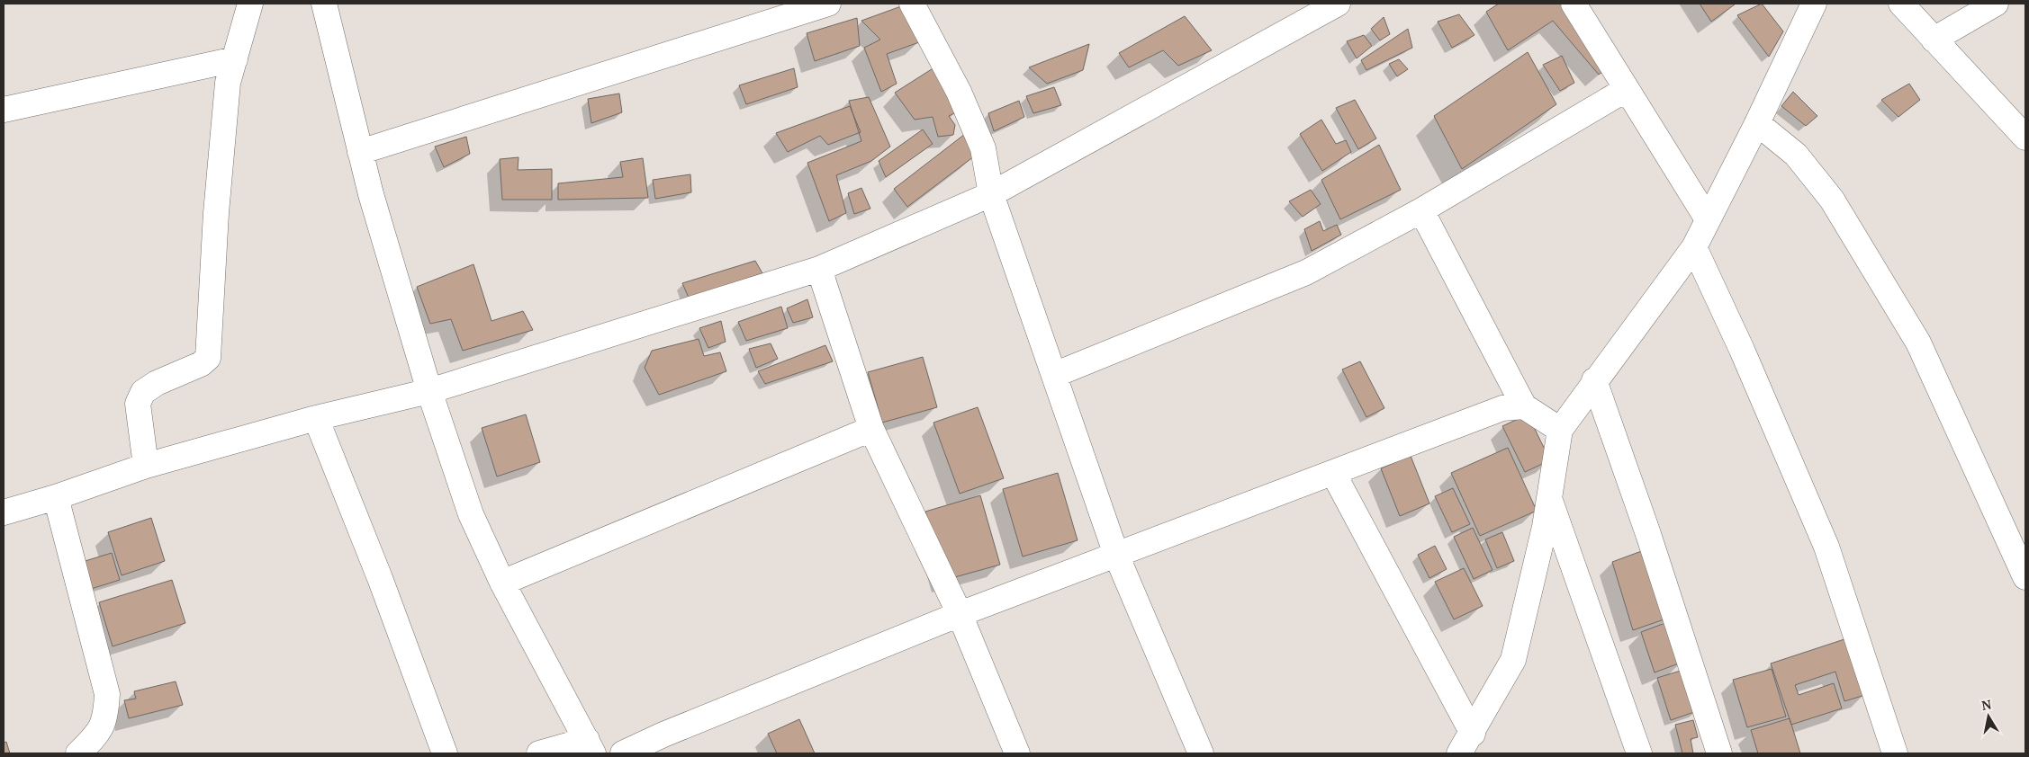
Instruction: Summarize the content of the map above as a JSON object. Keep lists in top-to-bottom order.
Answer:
{
  "north": "top"
}
